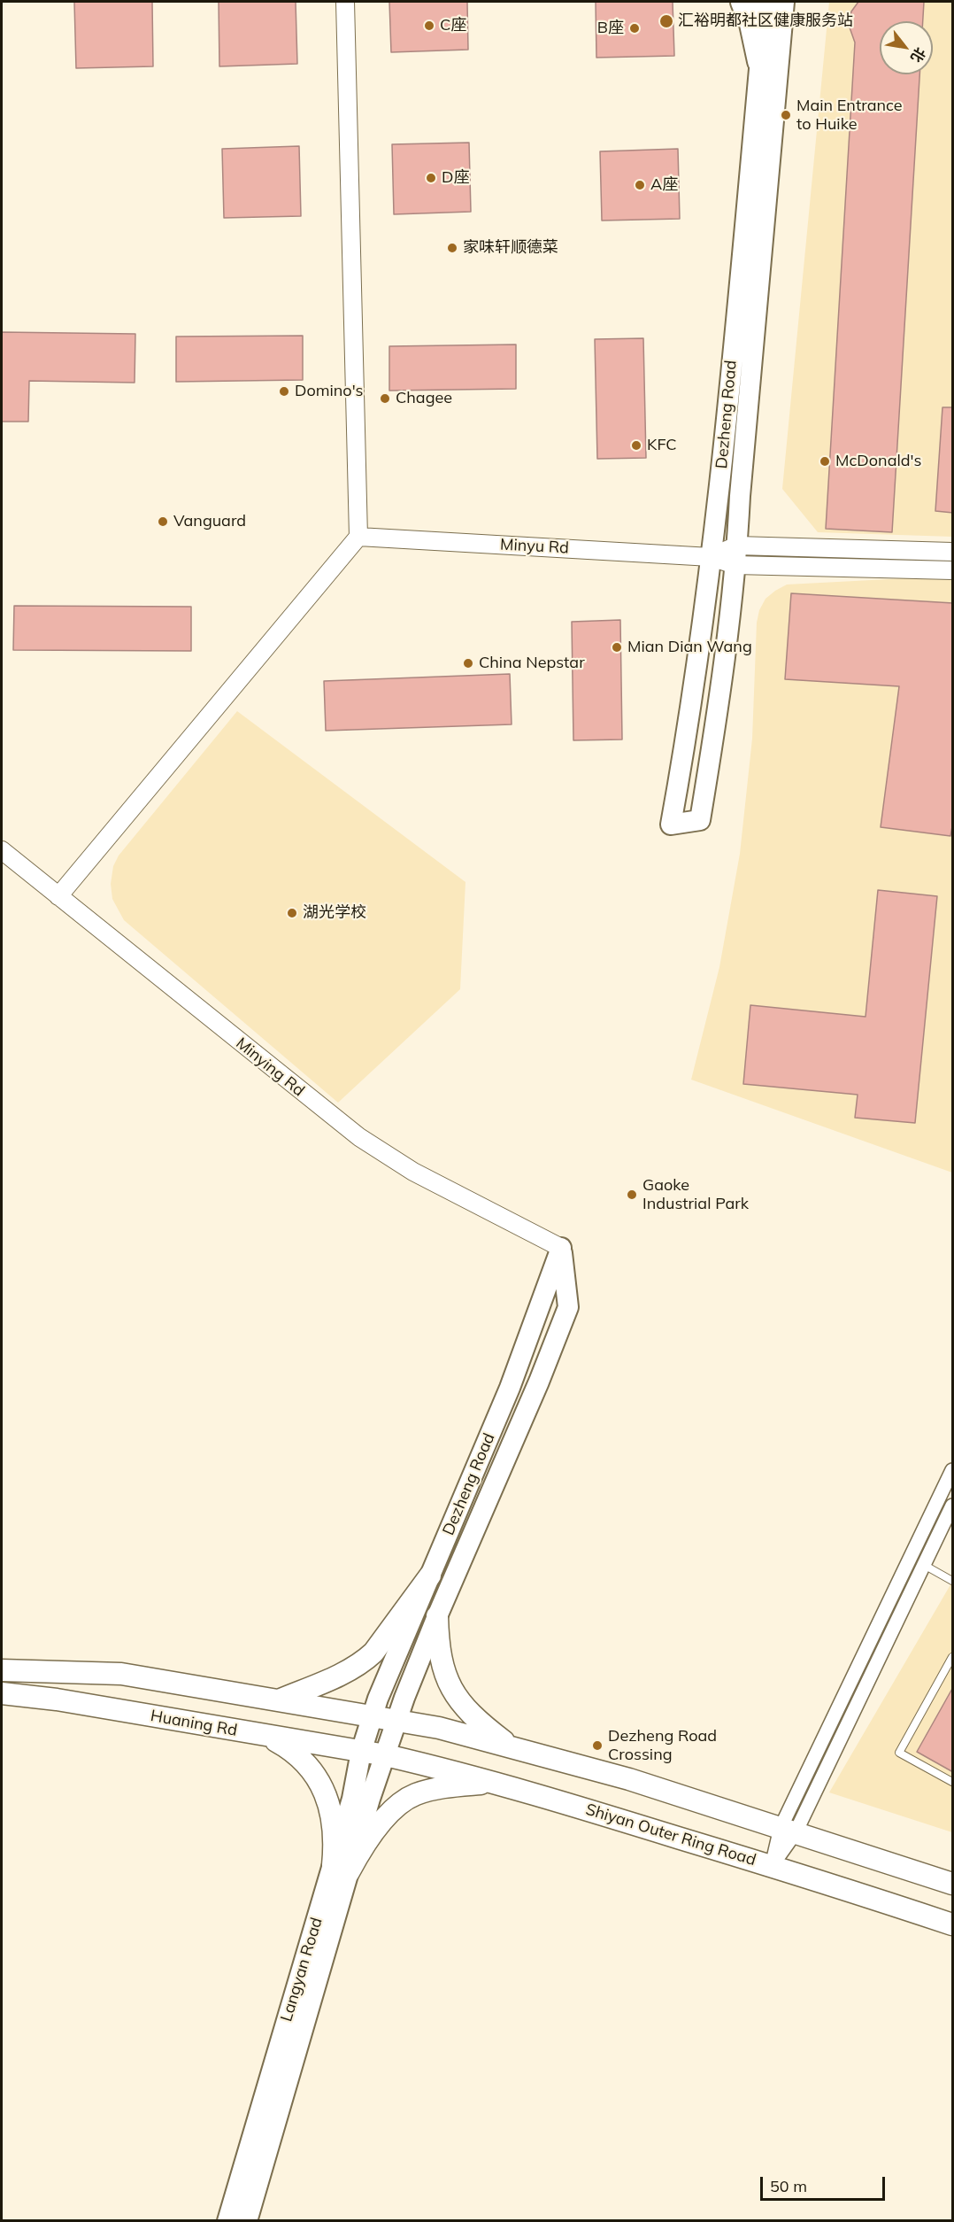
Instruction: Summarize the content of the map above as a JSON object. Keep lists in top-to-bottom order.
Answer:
{
  "streets": {
    "main road": [
      "Dezheng Road",
      "Huaning Rd",
      "Shiyan Outer Ring Road",
      "Langyan Road"
    ],
    "street": ["Minyu Rd", "Minying Rd"]
  },
  "crossings": [
    ["Dezheng Road", "Minyu Rd"],
    ["Dezheng Road", "Minying Rd"],
    ["Dezheng Road", "Langyan Road"],
    ["Huaning Rd", "Shiyan Outer Ring Road"],
    ["Huaning Rd", "Langyan Road"],
    ["Shiyan Outer Ring Road", "Langyan Road"]
  ],
  "places": [
    "汇裕明都社区健康服务站",
    "C座",
    "B座",
    "Main Entrance to Huike",
    "D座",
    "A座",
    "家味轩顺德菜",
    "Domino's",
    "Chagee",
    "KFC",
    "McDonald's",
    "Vanguard",
    "Mian Dian Wang",
    "China Nepstar",
    "湖光学校",
    "Gaoke Industrial Park",
    "Dezheng Road Crossing"
  ],
  "scale_bar": "50 m",
  "north": "bottom right"
}
